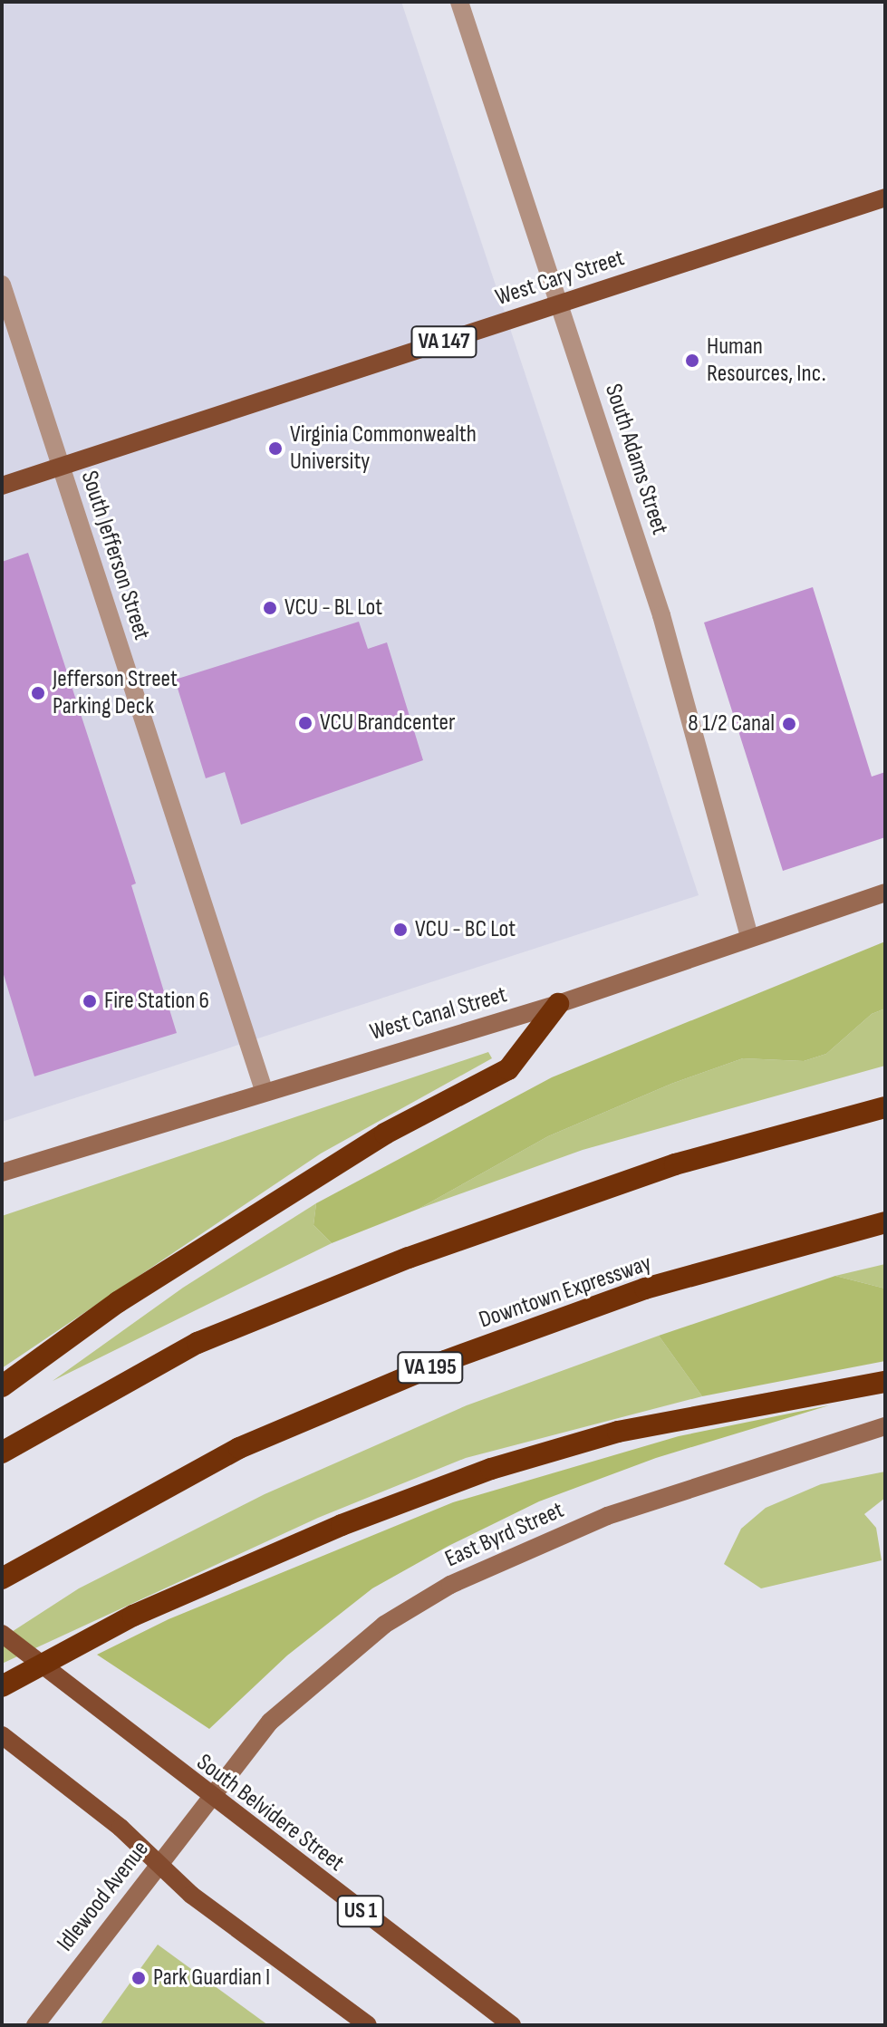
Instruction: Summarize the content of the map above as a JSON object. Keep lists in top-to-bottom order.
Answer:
{
  "streets": {
    "highway": ["Downtown Expressway", "VA 195"],
    "main road": [
      "West Cary Street",
      "VA 147",
      "West Canal Street",
      "East Byrd Street",
      "South Belvidere Street",
      "Idlewood Avenue",
      "US 1"
    ],
    "street": ["South Adams Street", "South Jefferson Street"]
  },
  "crossings": [
    ["West Cary Street", "South Adams Street"],
    ["West Cary Street", "South Jefferson Street"],
    ["South Adams Street", "West Canal Street"],
    ["South Jefferson Street", "West Canal Street"],
    ["East Byrd Street", "South Belvidere Street"],
    ["East Byrd Street", "Idlewood Avenue"],
    ["South Belvidere Street", "Idlewood Avenue"]
  ],
  "places": [
    "Human Resources, Inc.",
    "Virginia Commonwealth University",
    "VCU - BL Lot",
    "Jefferson Street Parking Deck",
    "VCU Brandcenter",
    "8 1/2 Canal",
    "VCU - BC Lot",
    "Fire Station 6",
    "Park Guardian I"
  ]
}
